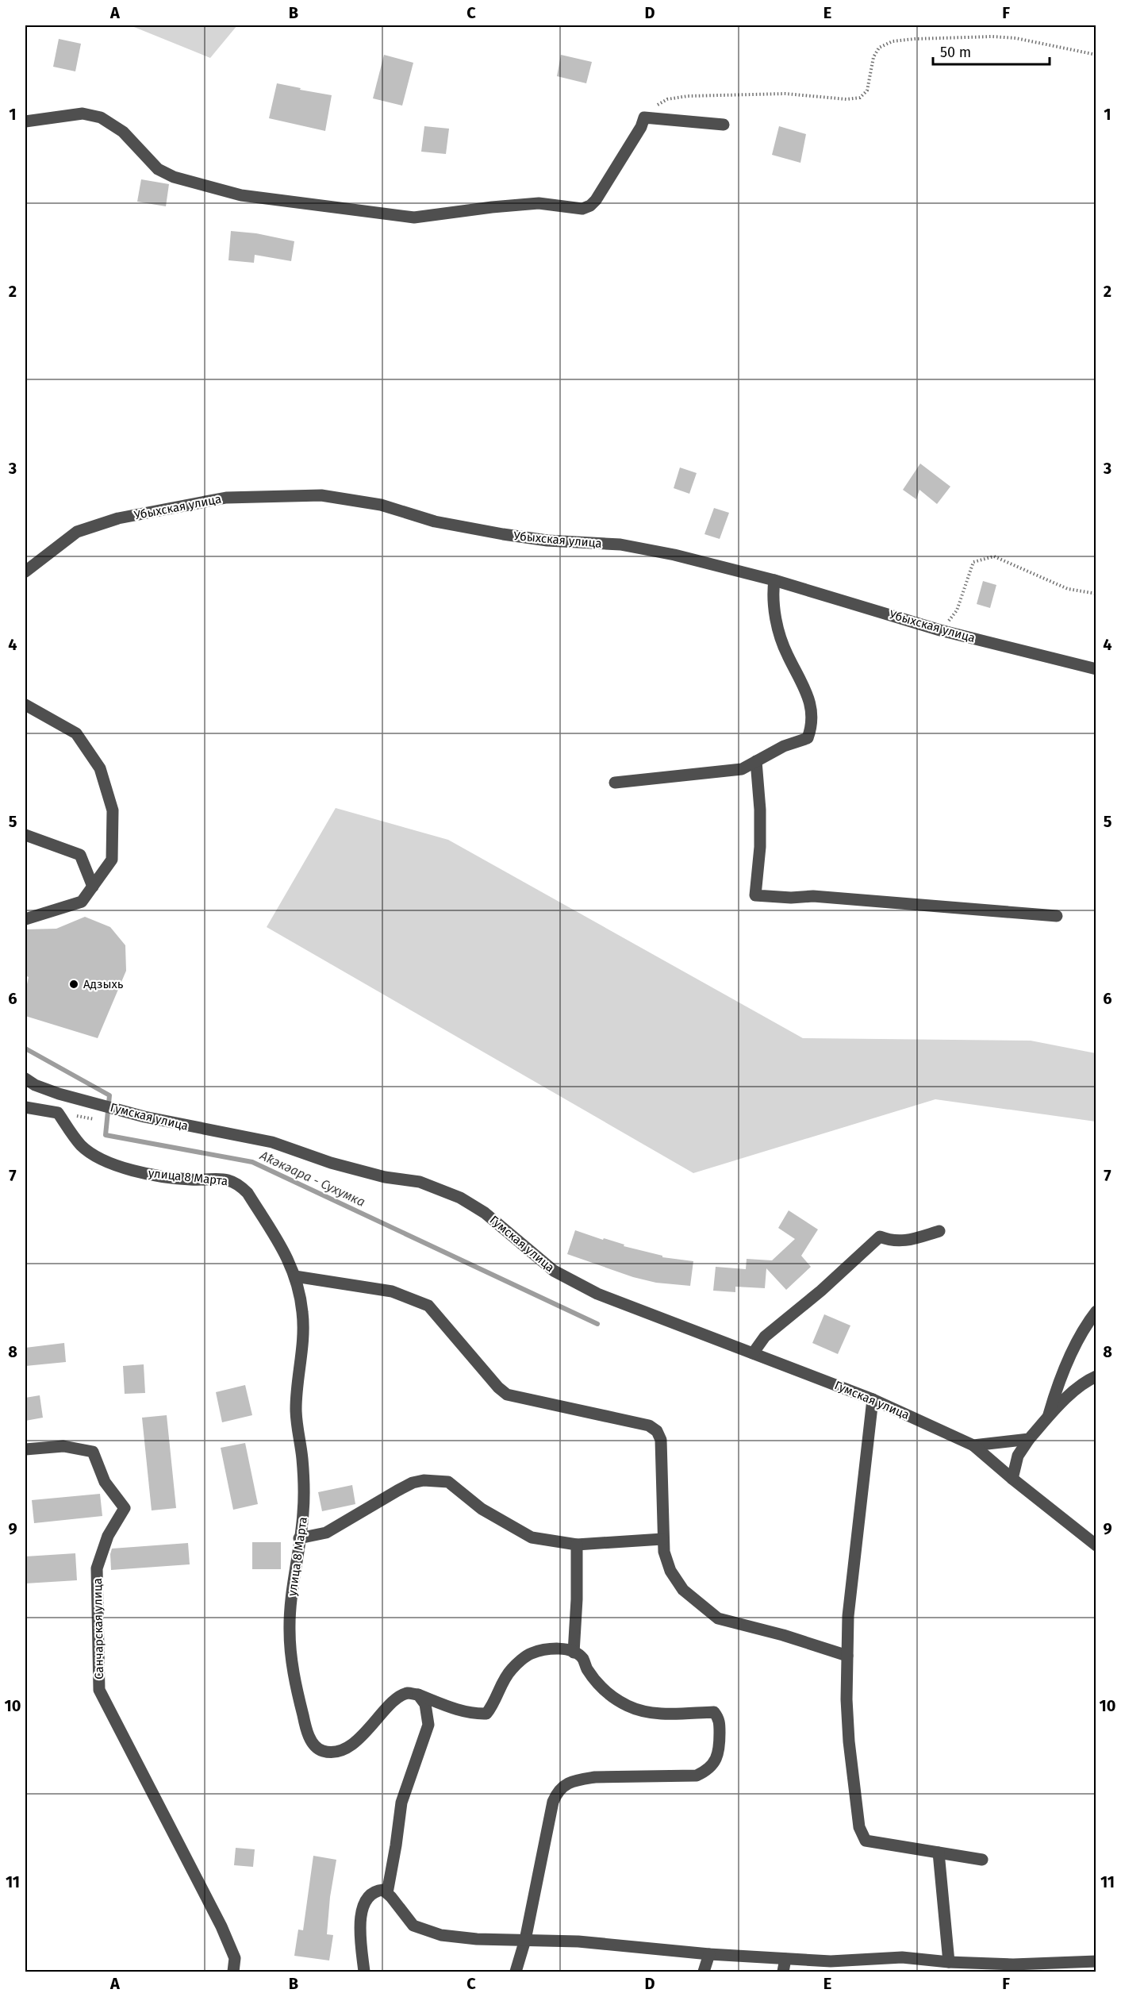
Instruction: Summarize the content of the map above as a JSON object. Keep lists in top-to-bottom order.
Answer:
{
  "streets": {
    "street": [
      "Убыхская улица",
      "Гумская улица",
      "улица 8 Марта",
      "Санчарская улица"
    ]
  },
  "water": ["Аҟәкәара - Сухумка"],
  "places": ["Адзыхь"],
  "scale_bar": "50 m",
  "grid": {
    "columns": [
      "A",
      "B",
      "C",
      "D",
      "E",
      "F"
    ],
    "rows": [
      "1",
      "2",
      "3",
      "4",
      "5",
      "6",
      "7",
      "8",
      "9",
      "10",
      "11"
    ]
  }
}
